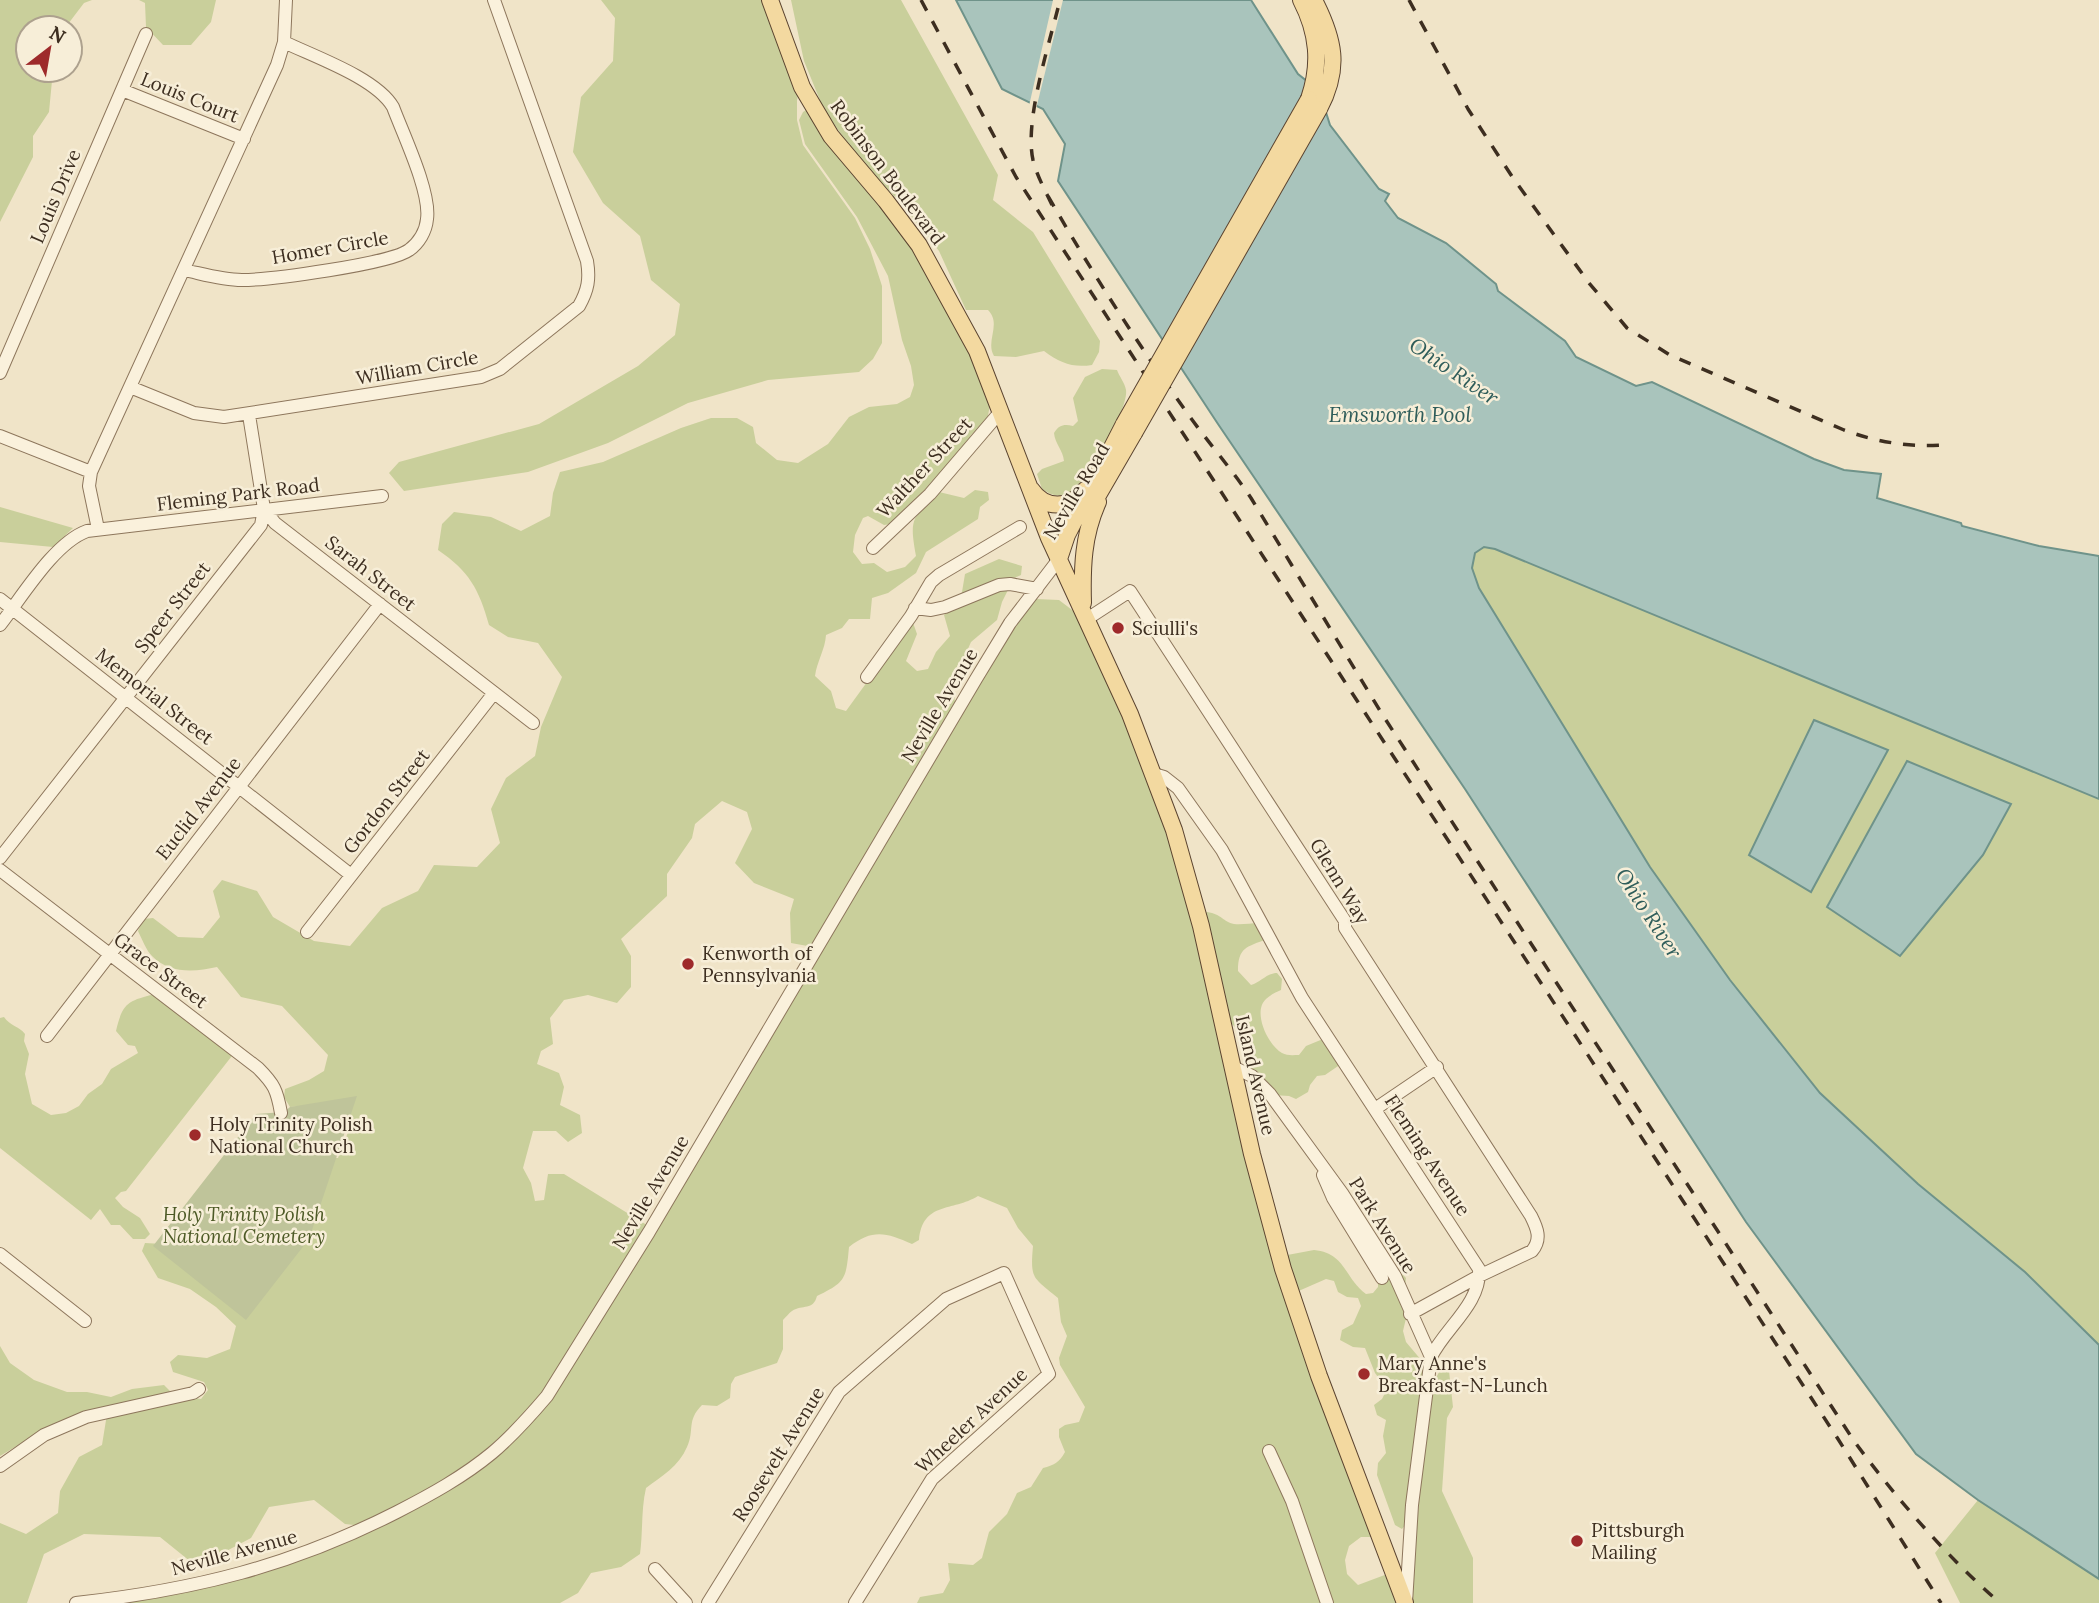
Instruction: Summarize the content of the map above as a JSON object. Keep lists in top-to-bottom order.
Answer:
{
  "streets": {
    "main road": ["Robinson Boulevard", "Neville Road", "Island Avenue"],
    "street": [
      "Louis Court",
      "Louis Drive",
      "Homer Circle",
      "William Circle",
      "Walther Street",
      "Fleming Park Road",
      "Sarah Street",
      "Speer Street",
      "Memorial Street",
      "Neville Avenue",
      "Gordon Street",
      "Euclid Avenue",
      "Glenn Way",
      "Grace Street",
      "Fleming Avenue",
      "Park Avenue",
      "Wheeler Avenue",
      "Roosevelt Avenue"
    ]
  },
  "crossings": [
    ["Louis Court", "Louis Drive"],
    ["Robinson Boulevard", "Walther Street"],
    ["Robinson Boulevard", "Neville Road"],
    ["Robinson Boulevard", "Neville Avenue"],
    ["Robinson Boulevard", "Island Avenue"],
    ["Neville Road", "Neville Avenue"],
    ["Neville Road", "Island Avenue"],
    ["Fleming Park Road", "Sarah Street"],
    ["Fleming Park Road", "Speer Street"],
    ["Fleming Park Road", "Memorial Street"],
    ["Sarah Street", "Speer Street"],
    ["Sarah Street", "Gordon Street"],
    ["Sarah Street", "Euclid Avenue"],
    ["Speer Street", "Memorial Street"],
    ["Memorial Street", "Gordon Street"],
    ["Memorial Street", "Euclid Avenue"],
    ["Neville Avenue", "Island Avenue"],
    ["Euclid Avenue", "Grace Street"],
    ["Glenn Way", "Island Avenue"],
    ["Glenn Way", "Fleming Avenue"],
    ["Island Avenue", "Fleming Avenue"],
    ["Island Avenue", "Park Avenue"],
    ["Wheeler Avenue", "Roosevelt Avenue"]
  ],
  "water": ["Ohio River", "Emsworth Pool"],
  "parks": ["Holy Trinity Polish National Cemetery"],
  "places": [
    "Sciulli's",
    "Kenworth of Pennsylvania",
    "Holy Trinity Polish National Church",
    "Mary Anne's Breakfast-N-Lunch",
    "Pittsburgh Mailing"
  ],
  "north": "top right"
}
